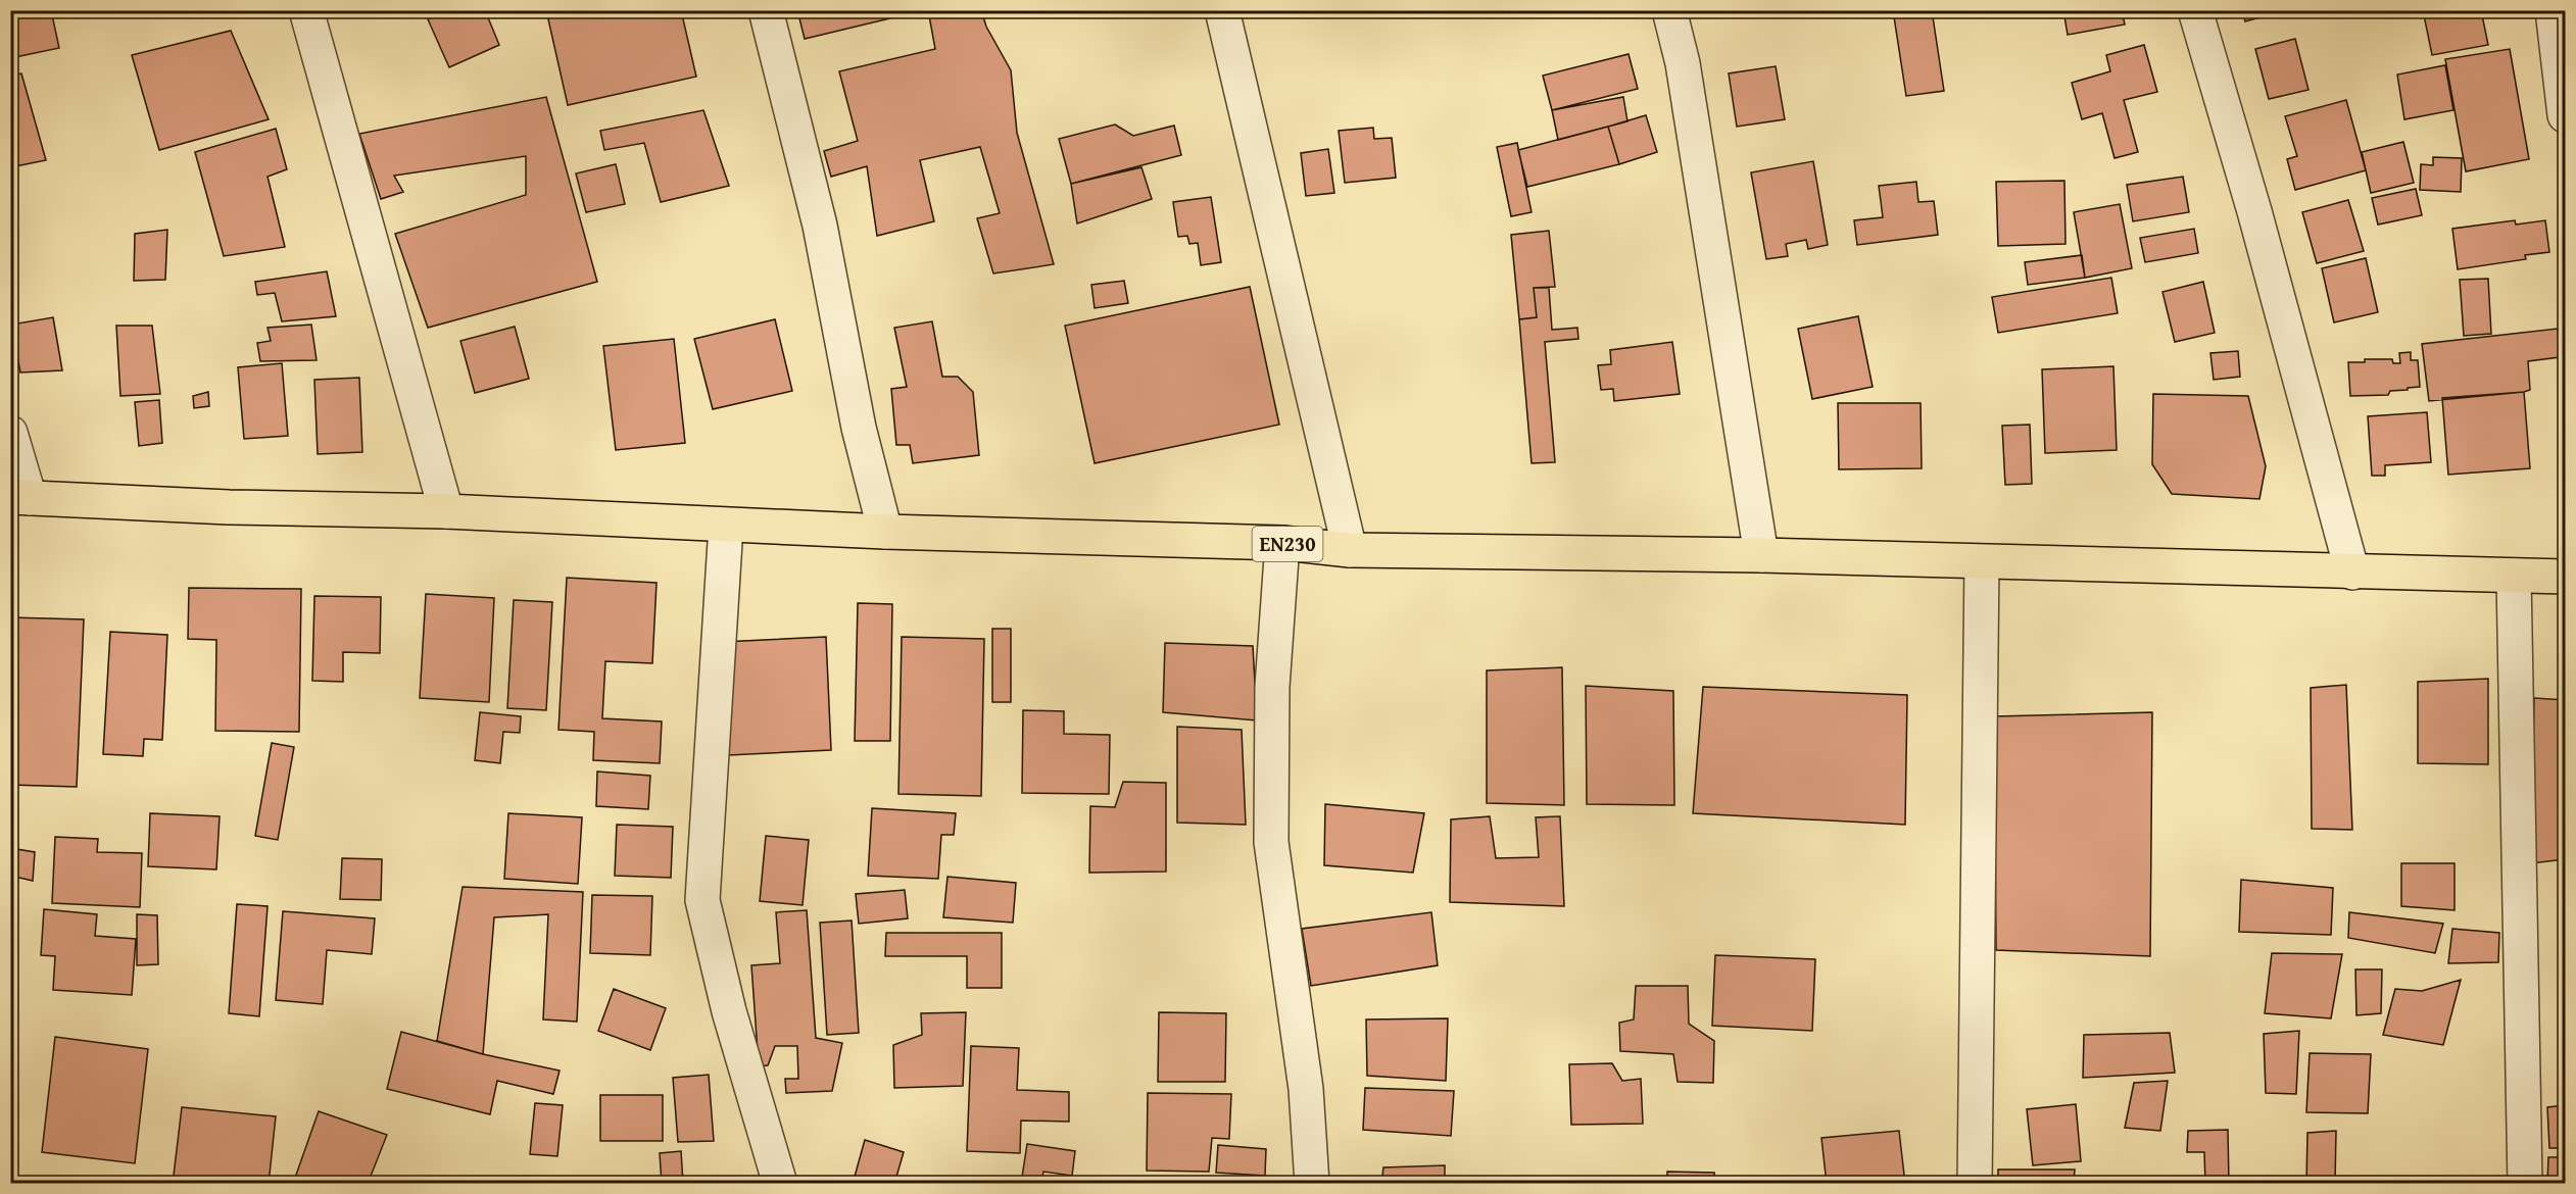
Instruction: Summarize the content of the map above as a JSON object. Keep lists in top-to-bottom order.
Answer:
{
  "streets": {
    "main road": ["EN230"]
  }
}
